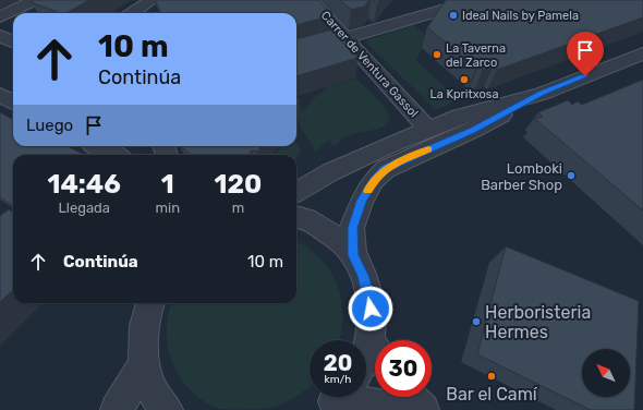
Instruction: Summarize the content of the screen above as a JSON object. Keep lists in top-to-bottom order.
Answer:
{
  "streets": {
    "street": ["Carrer de Ventura Gassol"]
  },
  "places": [
    "Ideal Nails by Pamela",
    "La Taverna del Zarco",
    "La Kpritxosa",
    "Lomboki Barber Shop",
    "Herboristeria Hermes",
    "Bar el Camí"
  ],
  "north": "top left",
  "page": {
    "turn": ["10 m", "Continúa"],
    "then": "Luego",
    "eta": [
      "14:46",
      "Llegada",
      "1",
      "min",
      "120",
      "m"
    ],
    "list": [
      {
        "name": "Continúa",
        "value": "10 m"
      }
    ],
    "speed": "20 km/h",
    "limit": "30"
  }
}
